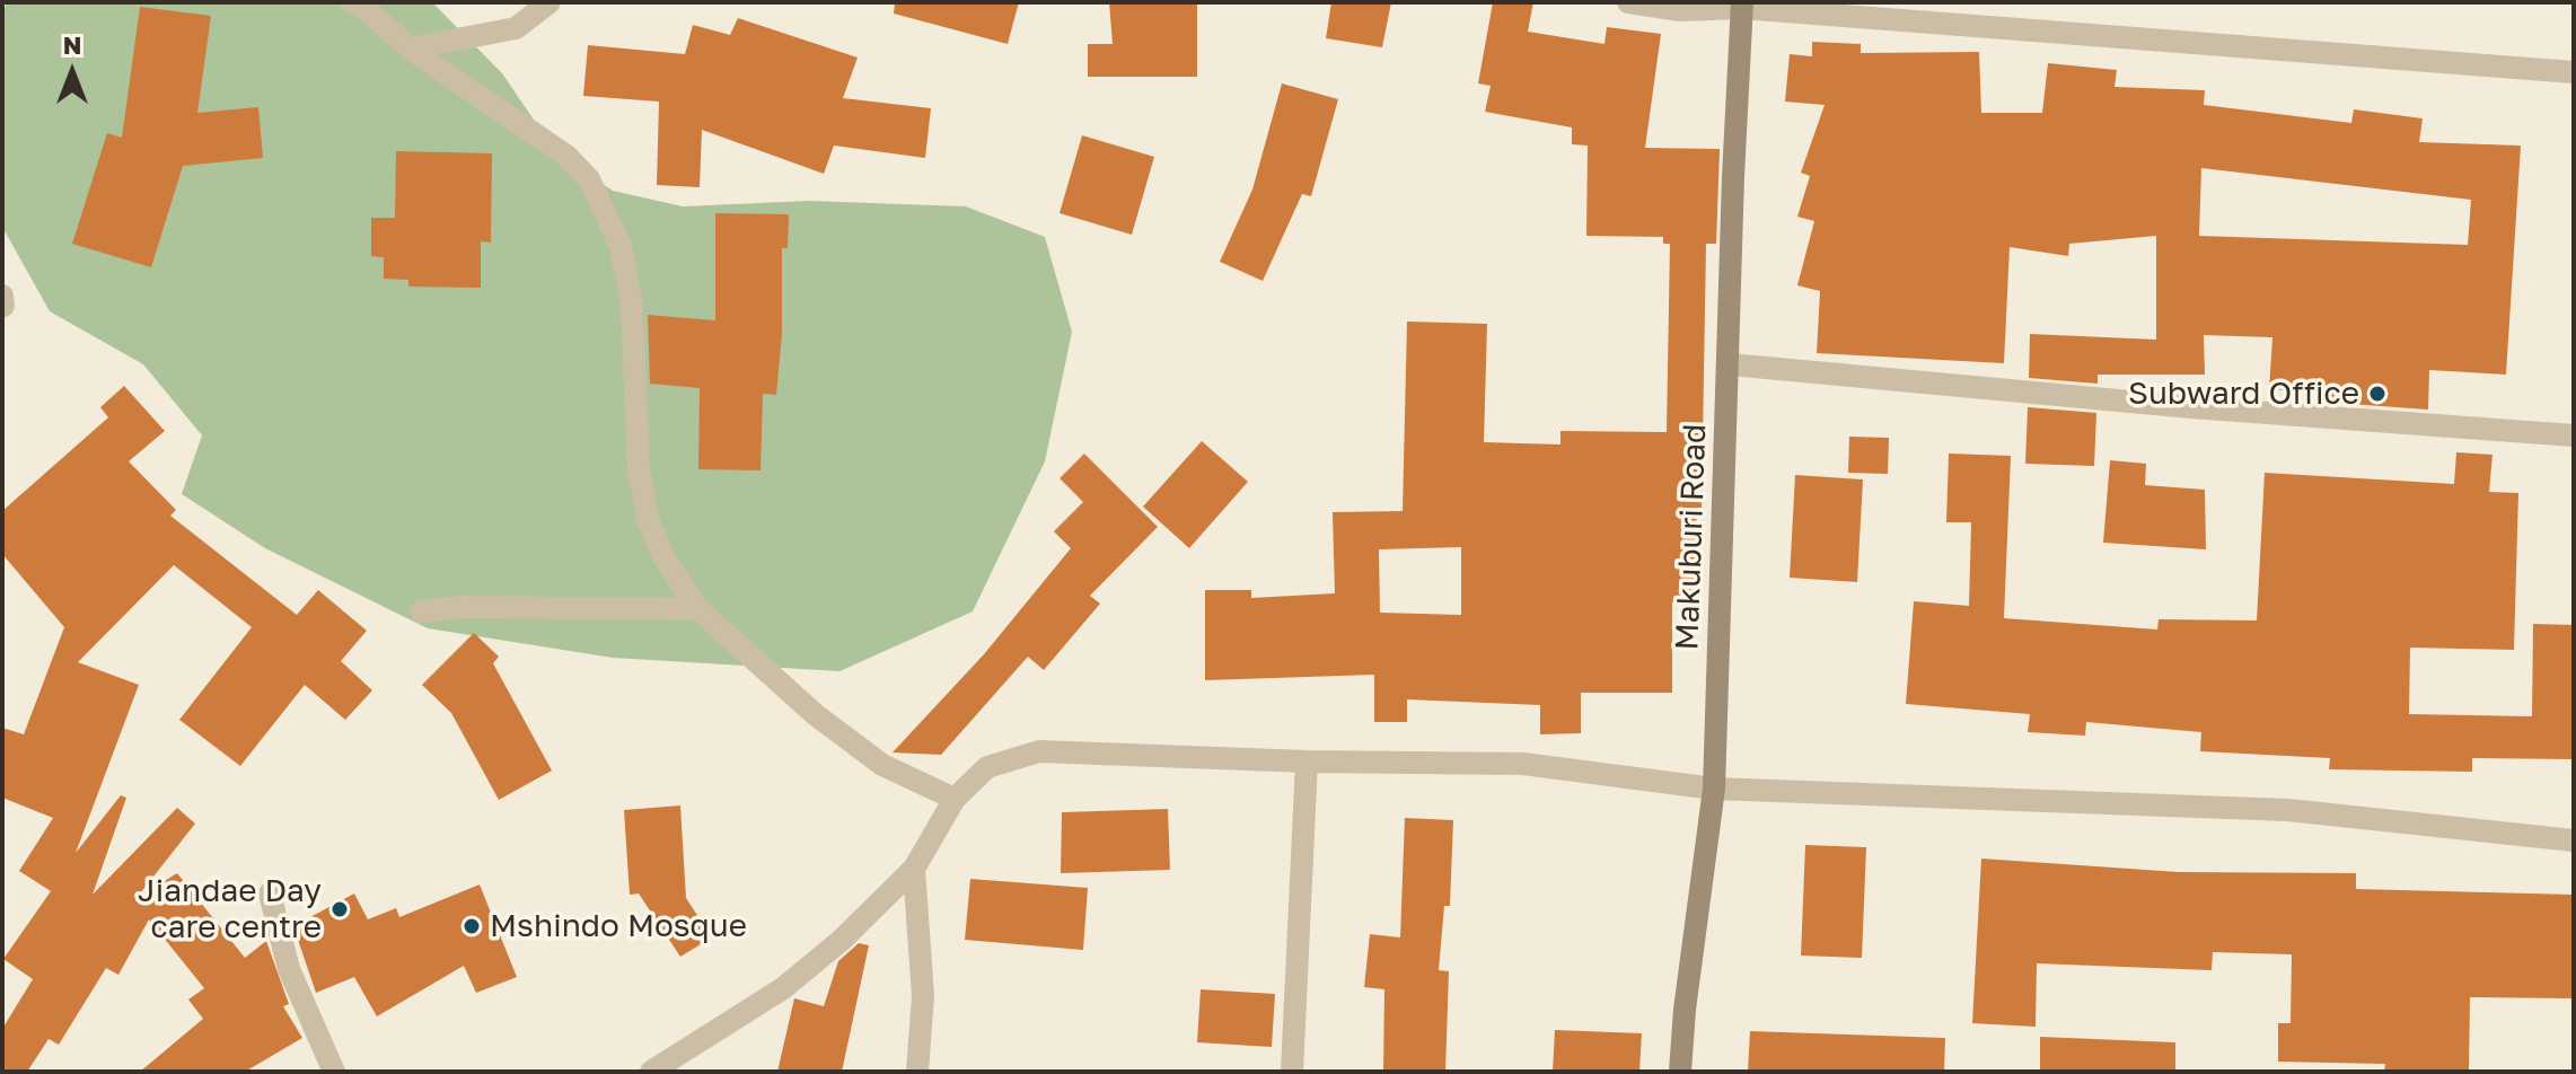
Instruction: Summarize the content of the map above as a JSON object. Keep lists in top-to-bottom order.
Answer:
{
  "streets": {
    "street": ["Makuburi Road"]
  },
  "places": ["Subward Office", "Jiandae Day care centre", "Mshindo Mosque"],
  "north": "top"
}
